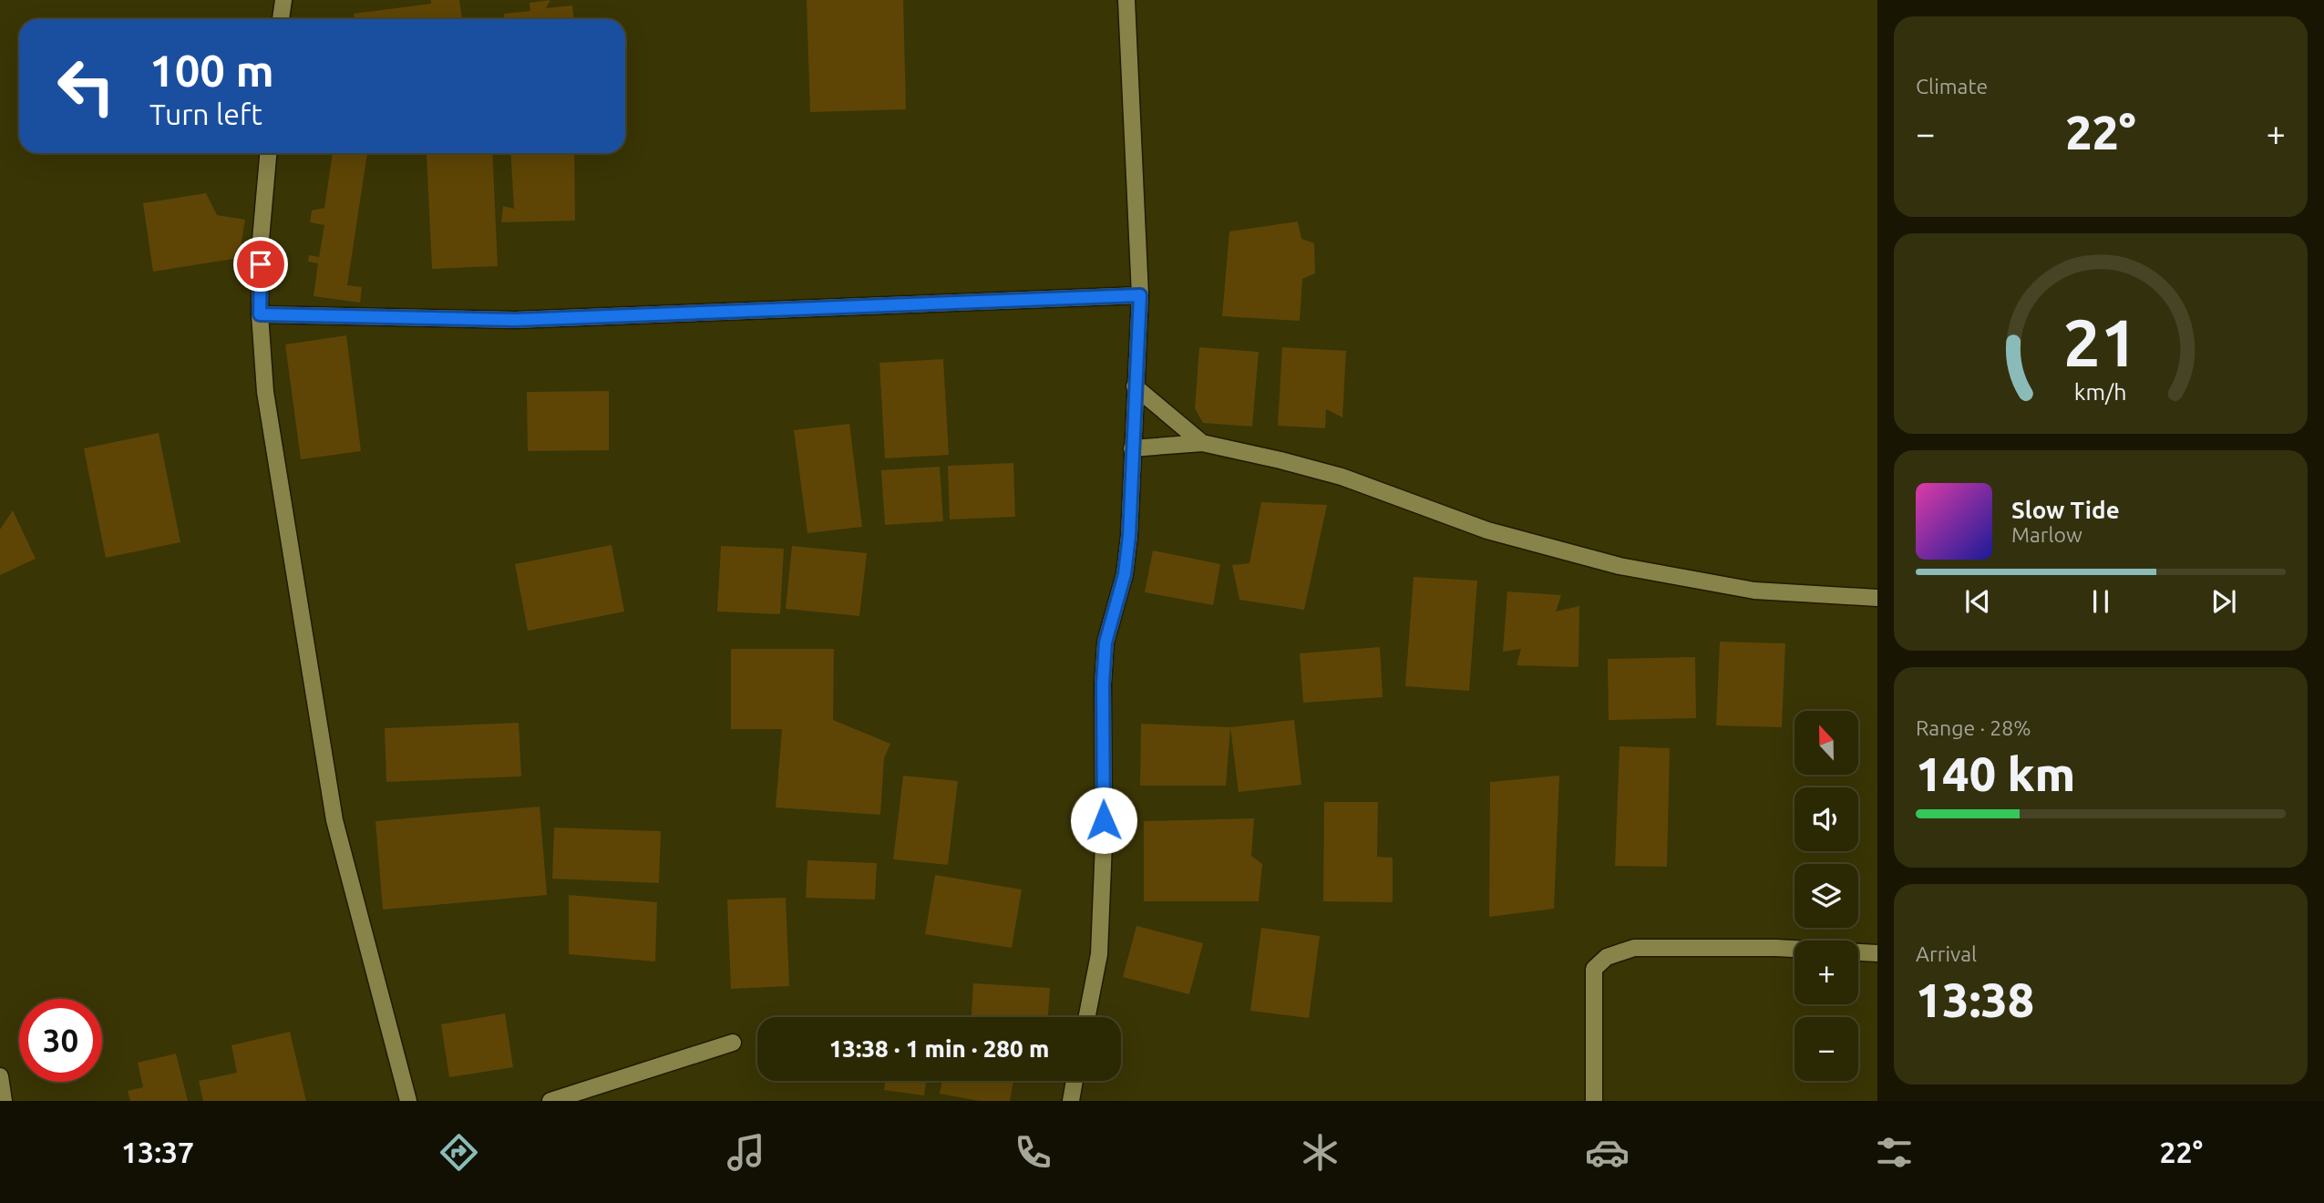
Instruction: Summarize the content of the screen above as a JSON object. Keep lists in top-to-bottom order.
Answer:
{
  "north": "top",
  "page": {
    "tile": [
      "Climate",
      ["Range · 28%", "140 km"],
      ["Arrival", "13:38"]
    ],
    "turn": ["100 m", "Turn left"],
    "heat": ["−", "22°", "+"],
    "song": ["Slow Tide", "Marlow"],
    "map_buttons": ["+", "−"],
    "limit": "30",
    "trip": "13:38 · 1 min · 280 m",
    "tabs": ["13:37", "22°"],
    "gauge": ["21", "km/h"]
  }
}
